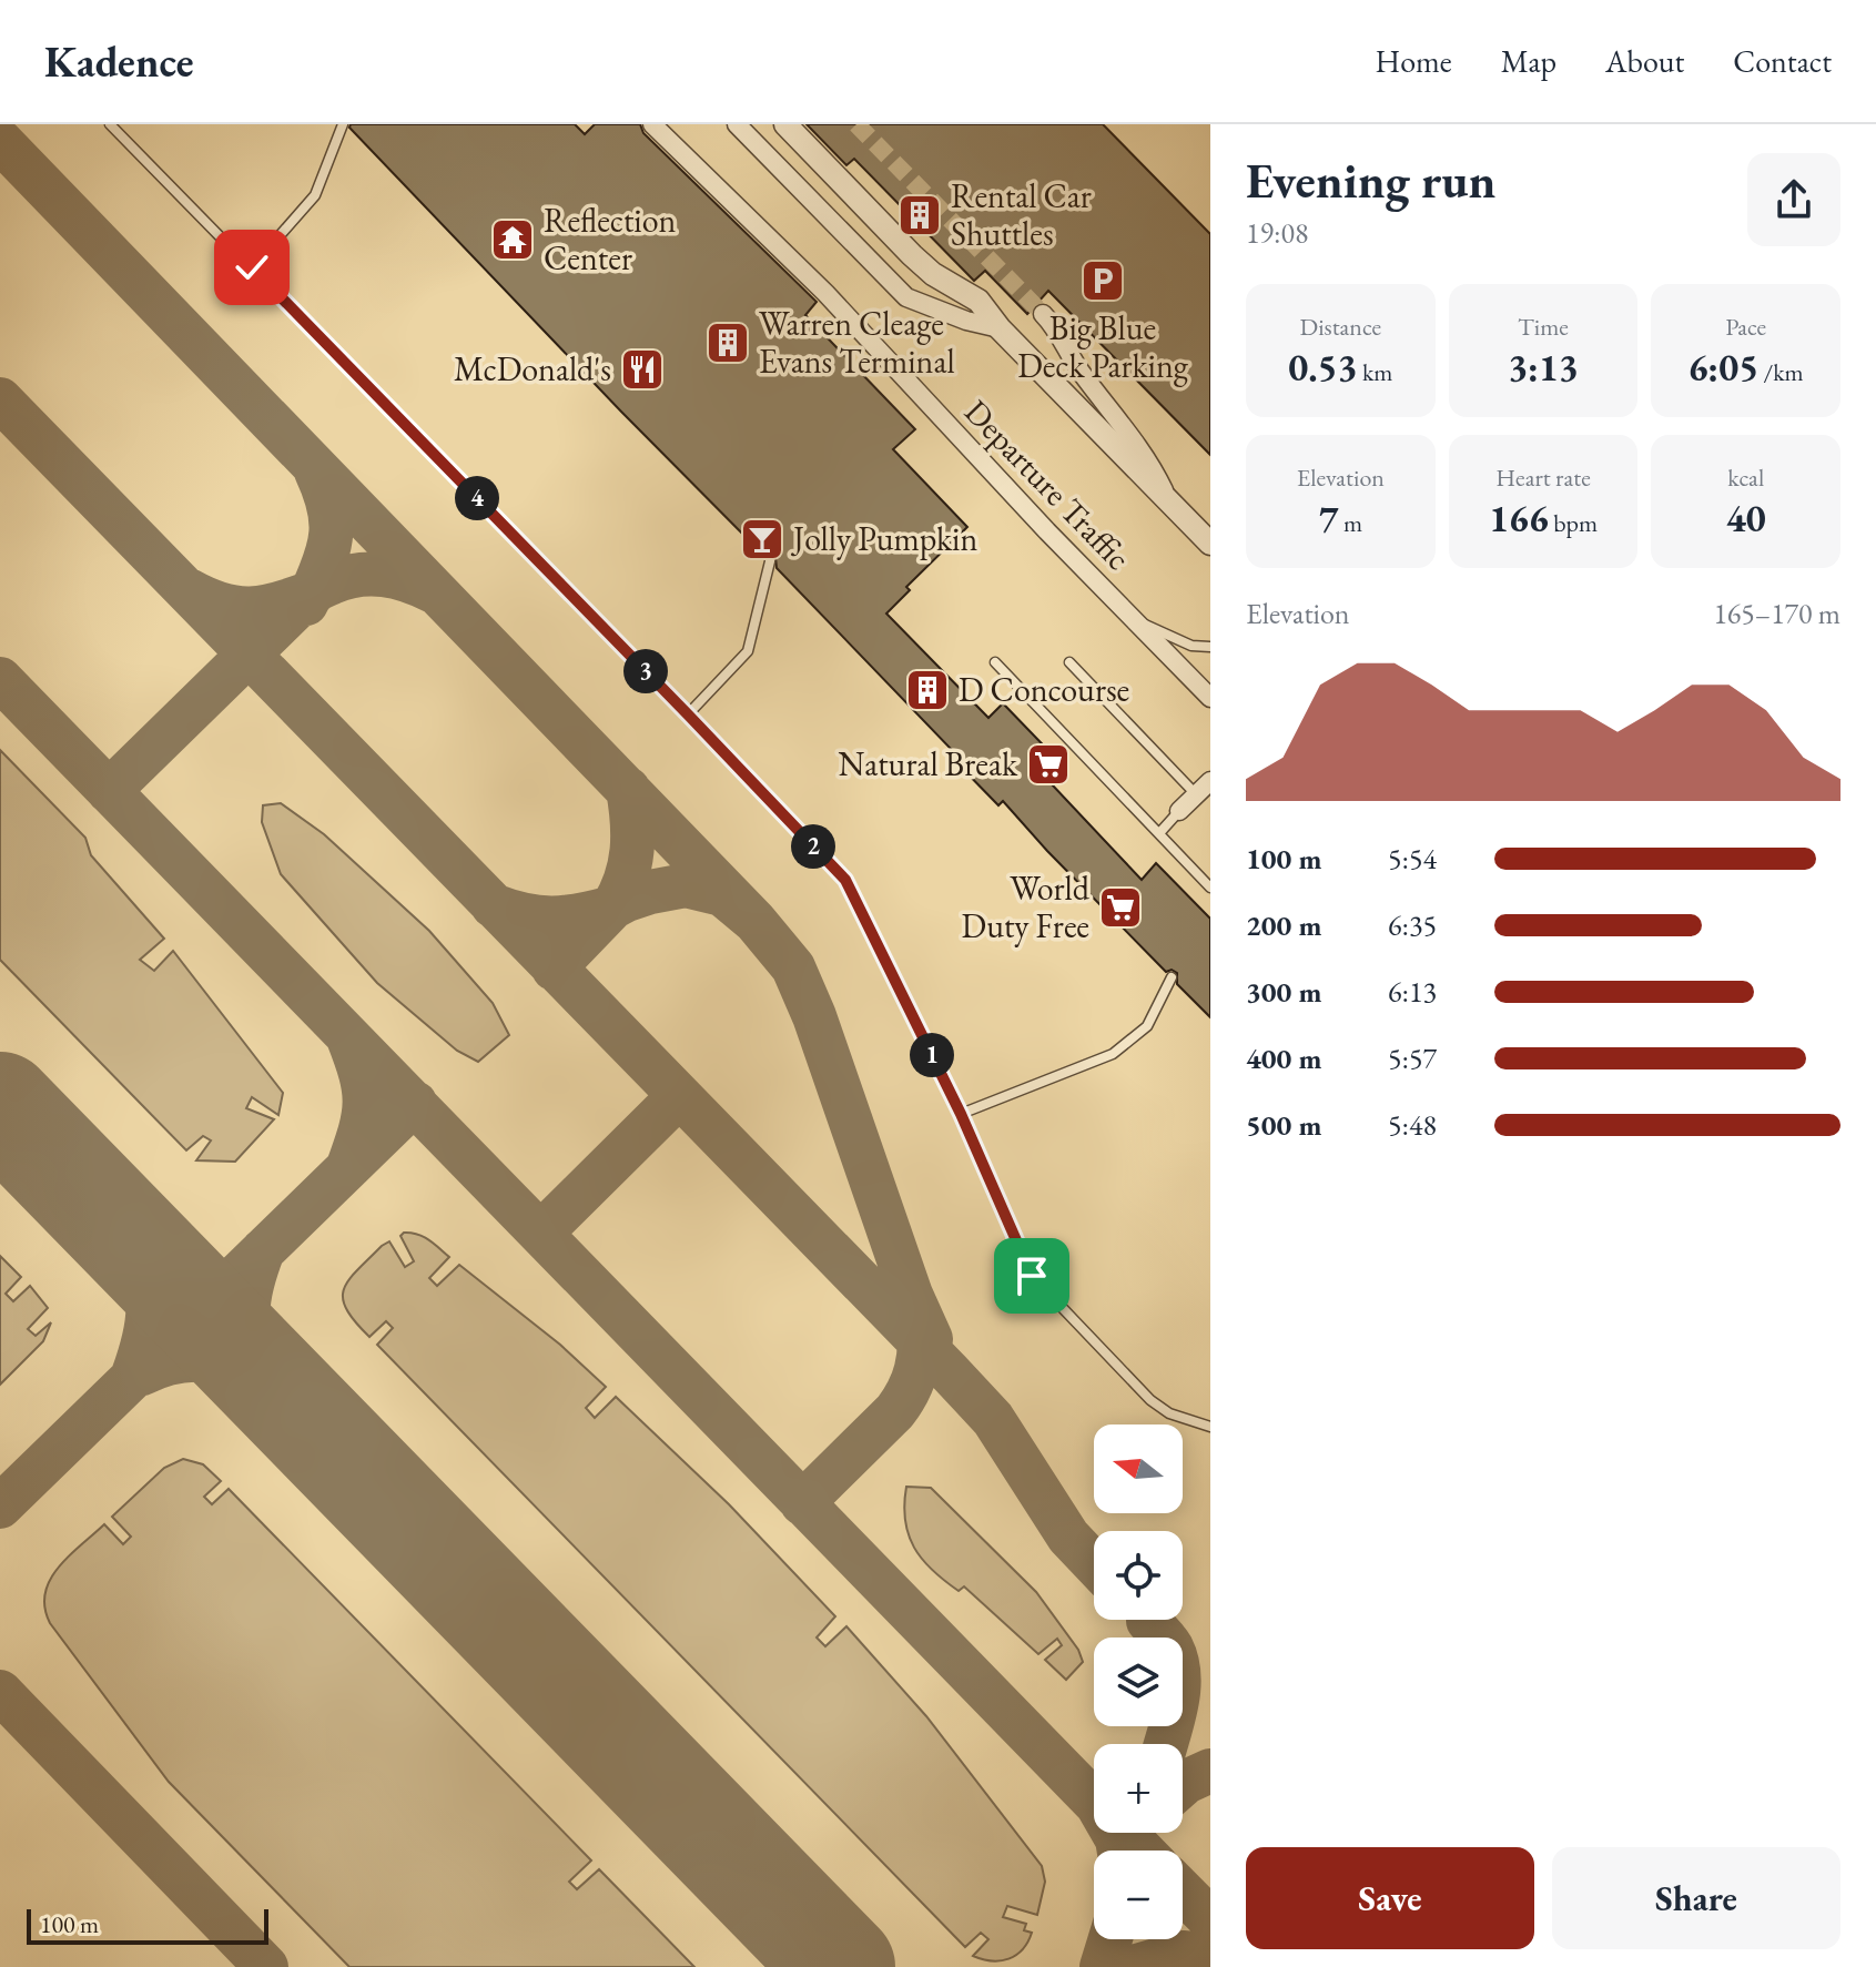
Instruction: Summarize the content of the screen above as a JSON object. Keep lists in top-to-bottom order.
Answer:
{
  "streets": {
    "street": ["Departure Traffic"]
  },
  "places": {
    "building": ["Rental Car Shuttles", "Warren Cleage Evans Terminal", "D Concourse"],
    "temple": ["Reflection Center"],
    "parking": ["Big Blue Deck Parking"],
    "restaurant": ["McDonald's"],
    "bar": ["Jolly Pumpkin"],
    "supermarket": ["Natural Break", "World Duty Free"]
  },
  "scale_bar": "100 m",
  "north": "left",
  "page": {
    "header": "Kadence",
    "nav": [
      "Home",
      "Map",
      "About",
      "Contact"
    ],
    "heading": ["Evening run", "19:08"],
    "stats": [
      ["Distance", "0.53 km"],
      ["Time", "3:13"],
      ["Pace", "6:05 /km"],
      ["Elevation", "7 m"],
      ["Heart rate", "166 bpm"],
      ["kcal", "40"]
    ],
    "pins": [
      "4",
      "3",
      "2",
      "1"
    ],
    "chart": ["Elevation", "165–170 m"],
    "list": [
      {
        "name": "100 m",
        "note": "5:54"
      },
      {
        "name": "200 m",
        "note": "6:35"
      },
      {
        "name": "300 m",
        "note": "6:13"
      },
      {
        "name": "400 m",
        "note": "5:57"
      },
      {
        "name": "500 m",
        "note": "5:48"
      }
    ],
    "map_buttons": ["+", "−"],
    "buttons": ["Save", "Share"],
    "scale": "100 m"
  }
}
